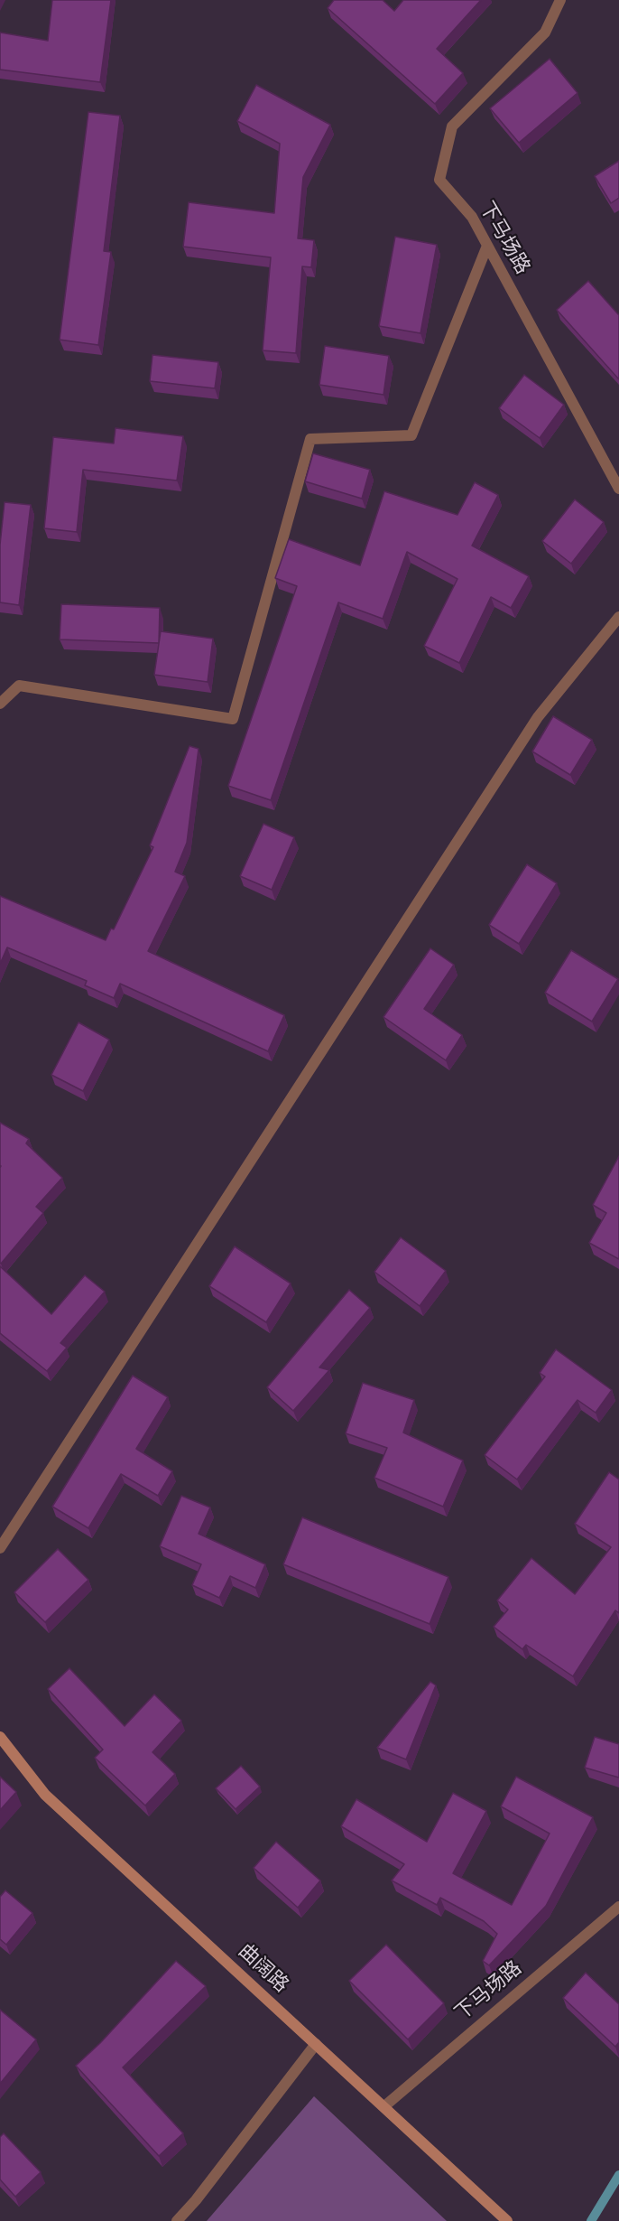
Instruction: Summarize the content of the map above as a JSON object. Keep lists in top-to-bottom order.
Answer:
{
  "streets": {
    "street": ["下马场路", "曲阔路"]
  },
  "crossings": [
    ["下马场路", "曲阔路"]
  ]
}
